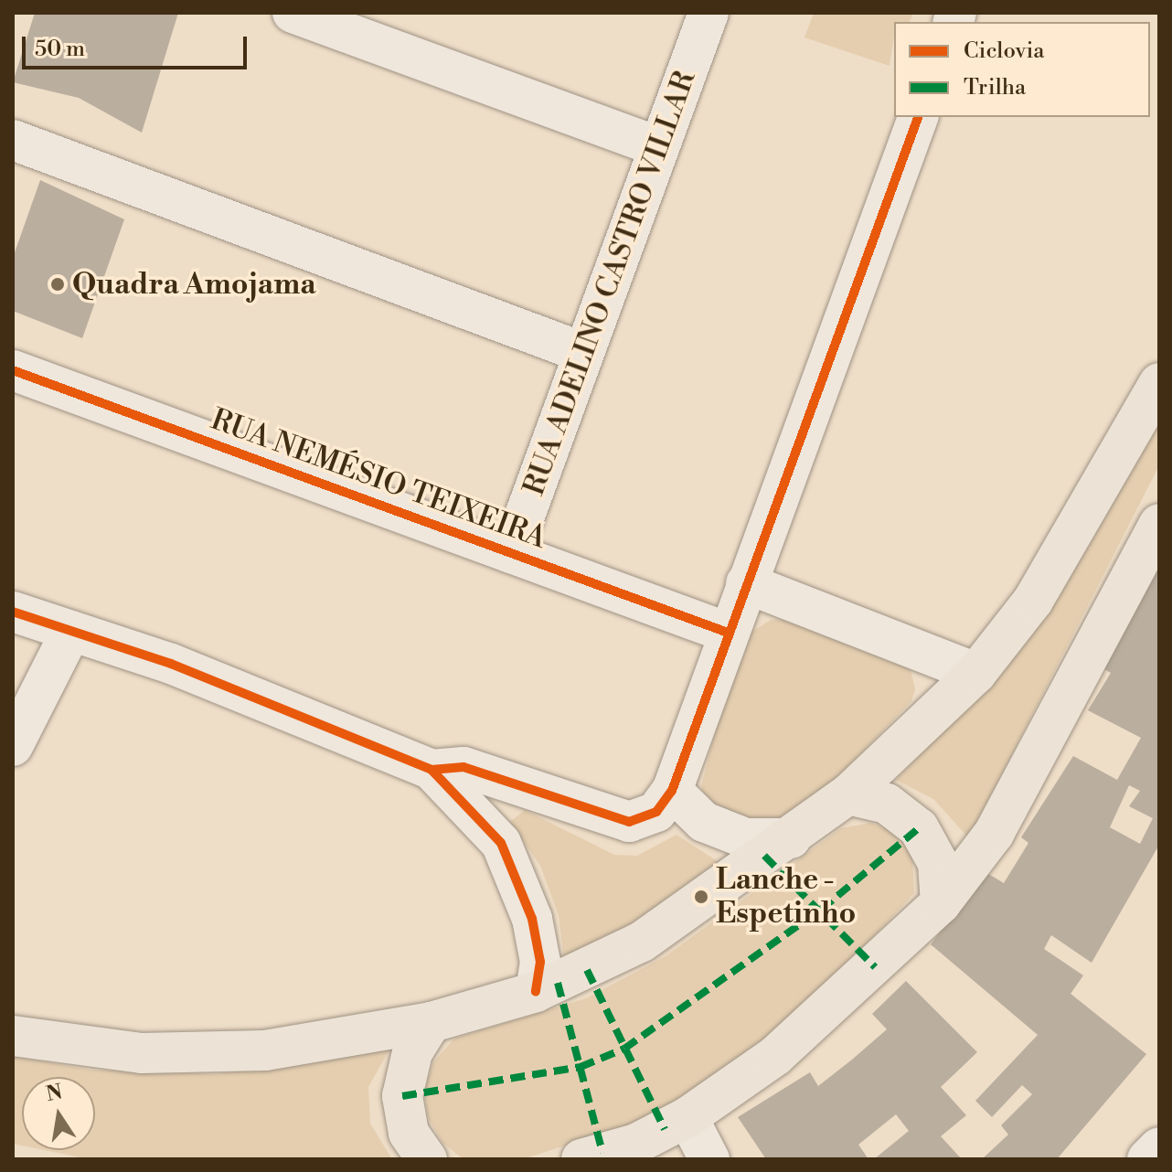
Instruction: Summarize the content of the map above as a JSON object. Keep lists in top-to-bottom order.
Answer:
{
  "streets": {
    "street": ["RUA ADELINO CASTRO VILLAR", "RUA NEMÉSIO TEIXEIRA"]
  },
  "crossings": [
    ["RUA ADELINO CASTRO VILLAR", "RUA NEMÉSIO TEIXEIRA"]
  ],
  "places": ["Quadra Amojama", "Lanche - Espetinho"],
  "legend": ["Ciclovia", "Trilha"],
  "scale_bar": "50 m",
  "north": "top"
}
